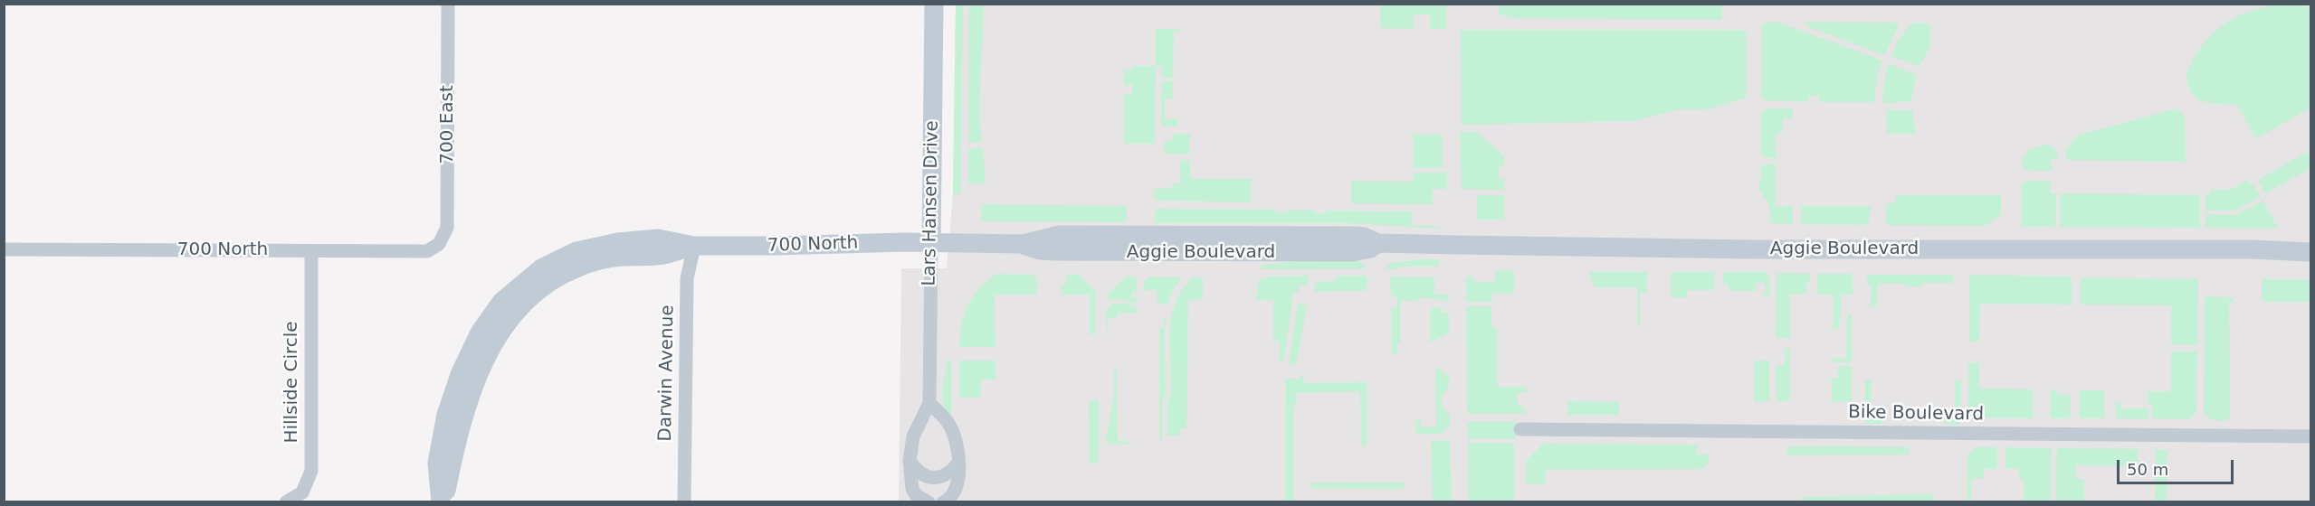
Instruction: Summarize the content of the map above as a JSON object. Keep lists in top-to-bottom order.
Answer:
{
  "streets": {
    "street": [
      "700 East",
      "Lars Hansen Drive",
      "700 North",
      "Aggie Boulevard",
      "Darwin Avenue",
      "Hillside Circle",
      "Bike Boulevard"
    ]
  },
  "crossings": [
    ["700 East", "700 North"],
    ["Lars Hansen Drive", "700 North"],
    ["Lars Hansen Drive", "Aggie Boulevard"],
    ["700 North", "Aggie Boulevard"],
    ["700 North", "Darwin Avenue"],
    ["700 North", "Hillside Circle"]
  ],
  "scale_bar": "50 m"
}
